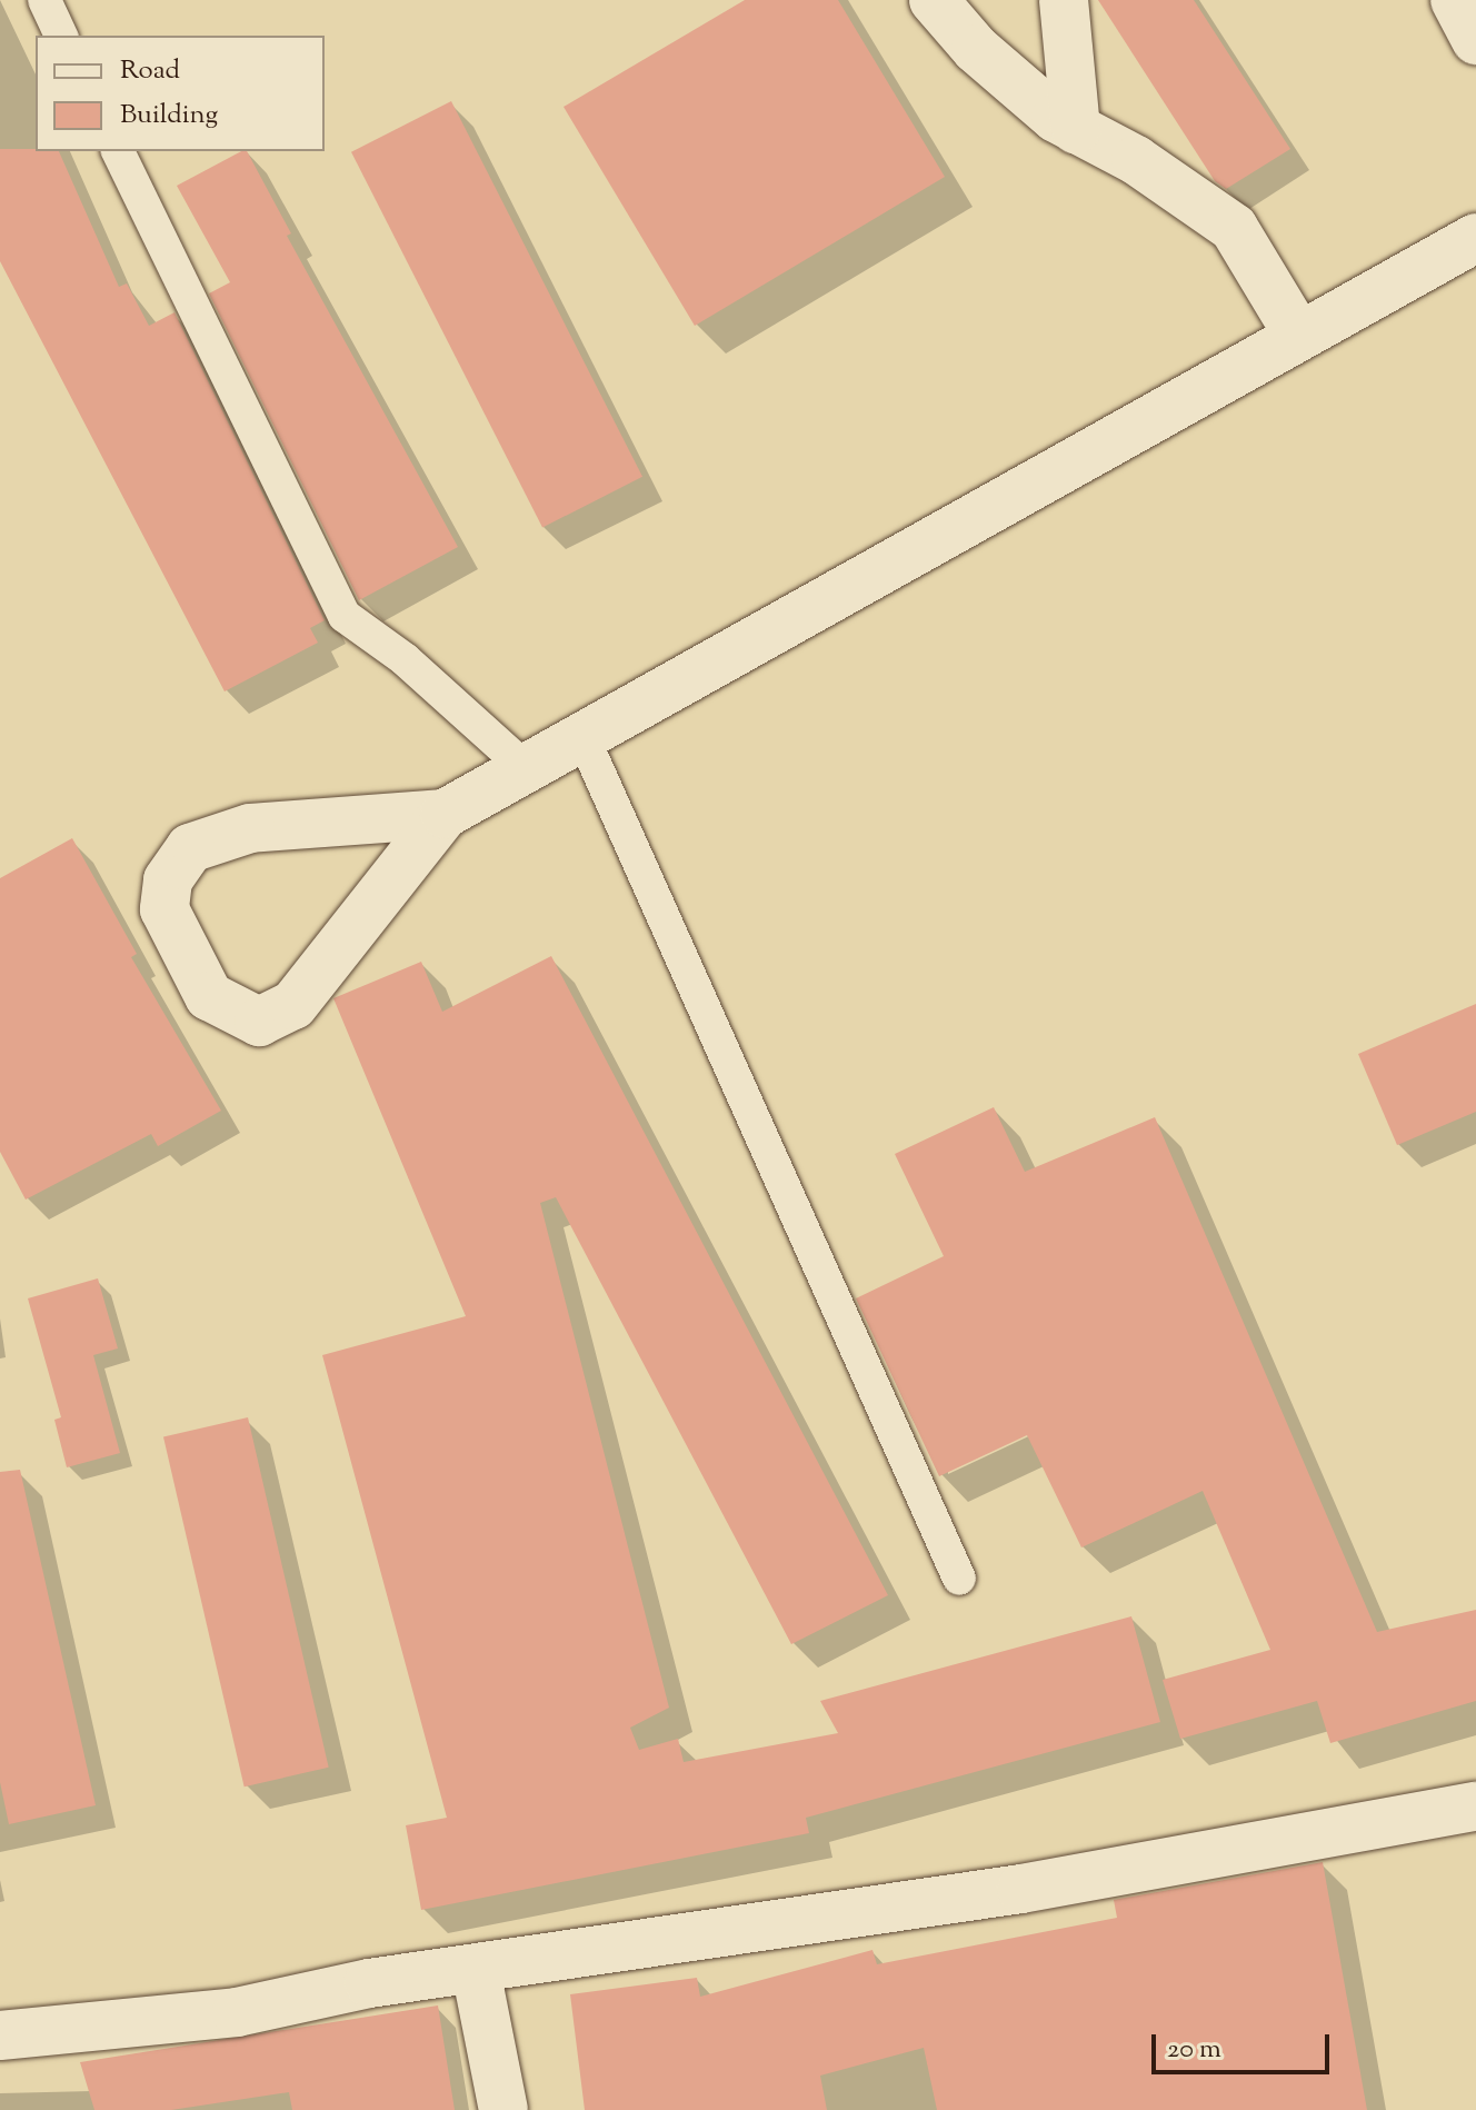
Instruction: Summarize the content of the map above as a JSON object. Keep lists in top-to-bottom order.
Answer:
{
  "legend": ["Road", "Building"],
  "scale_bar": "20 m"
}
